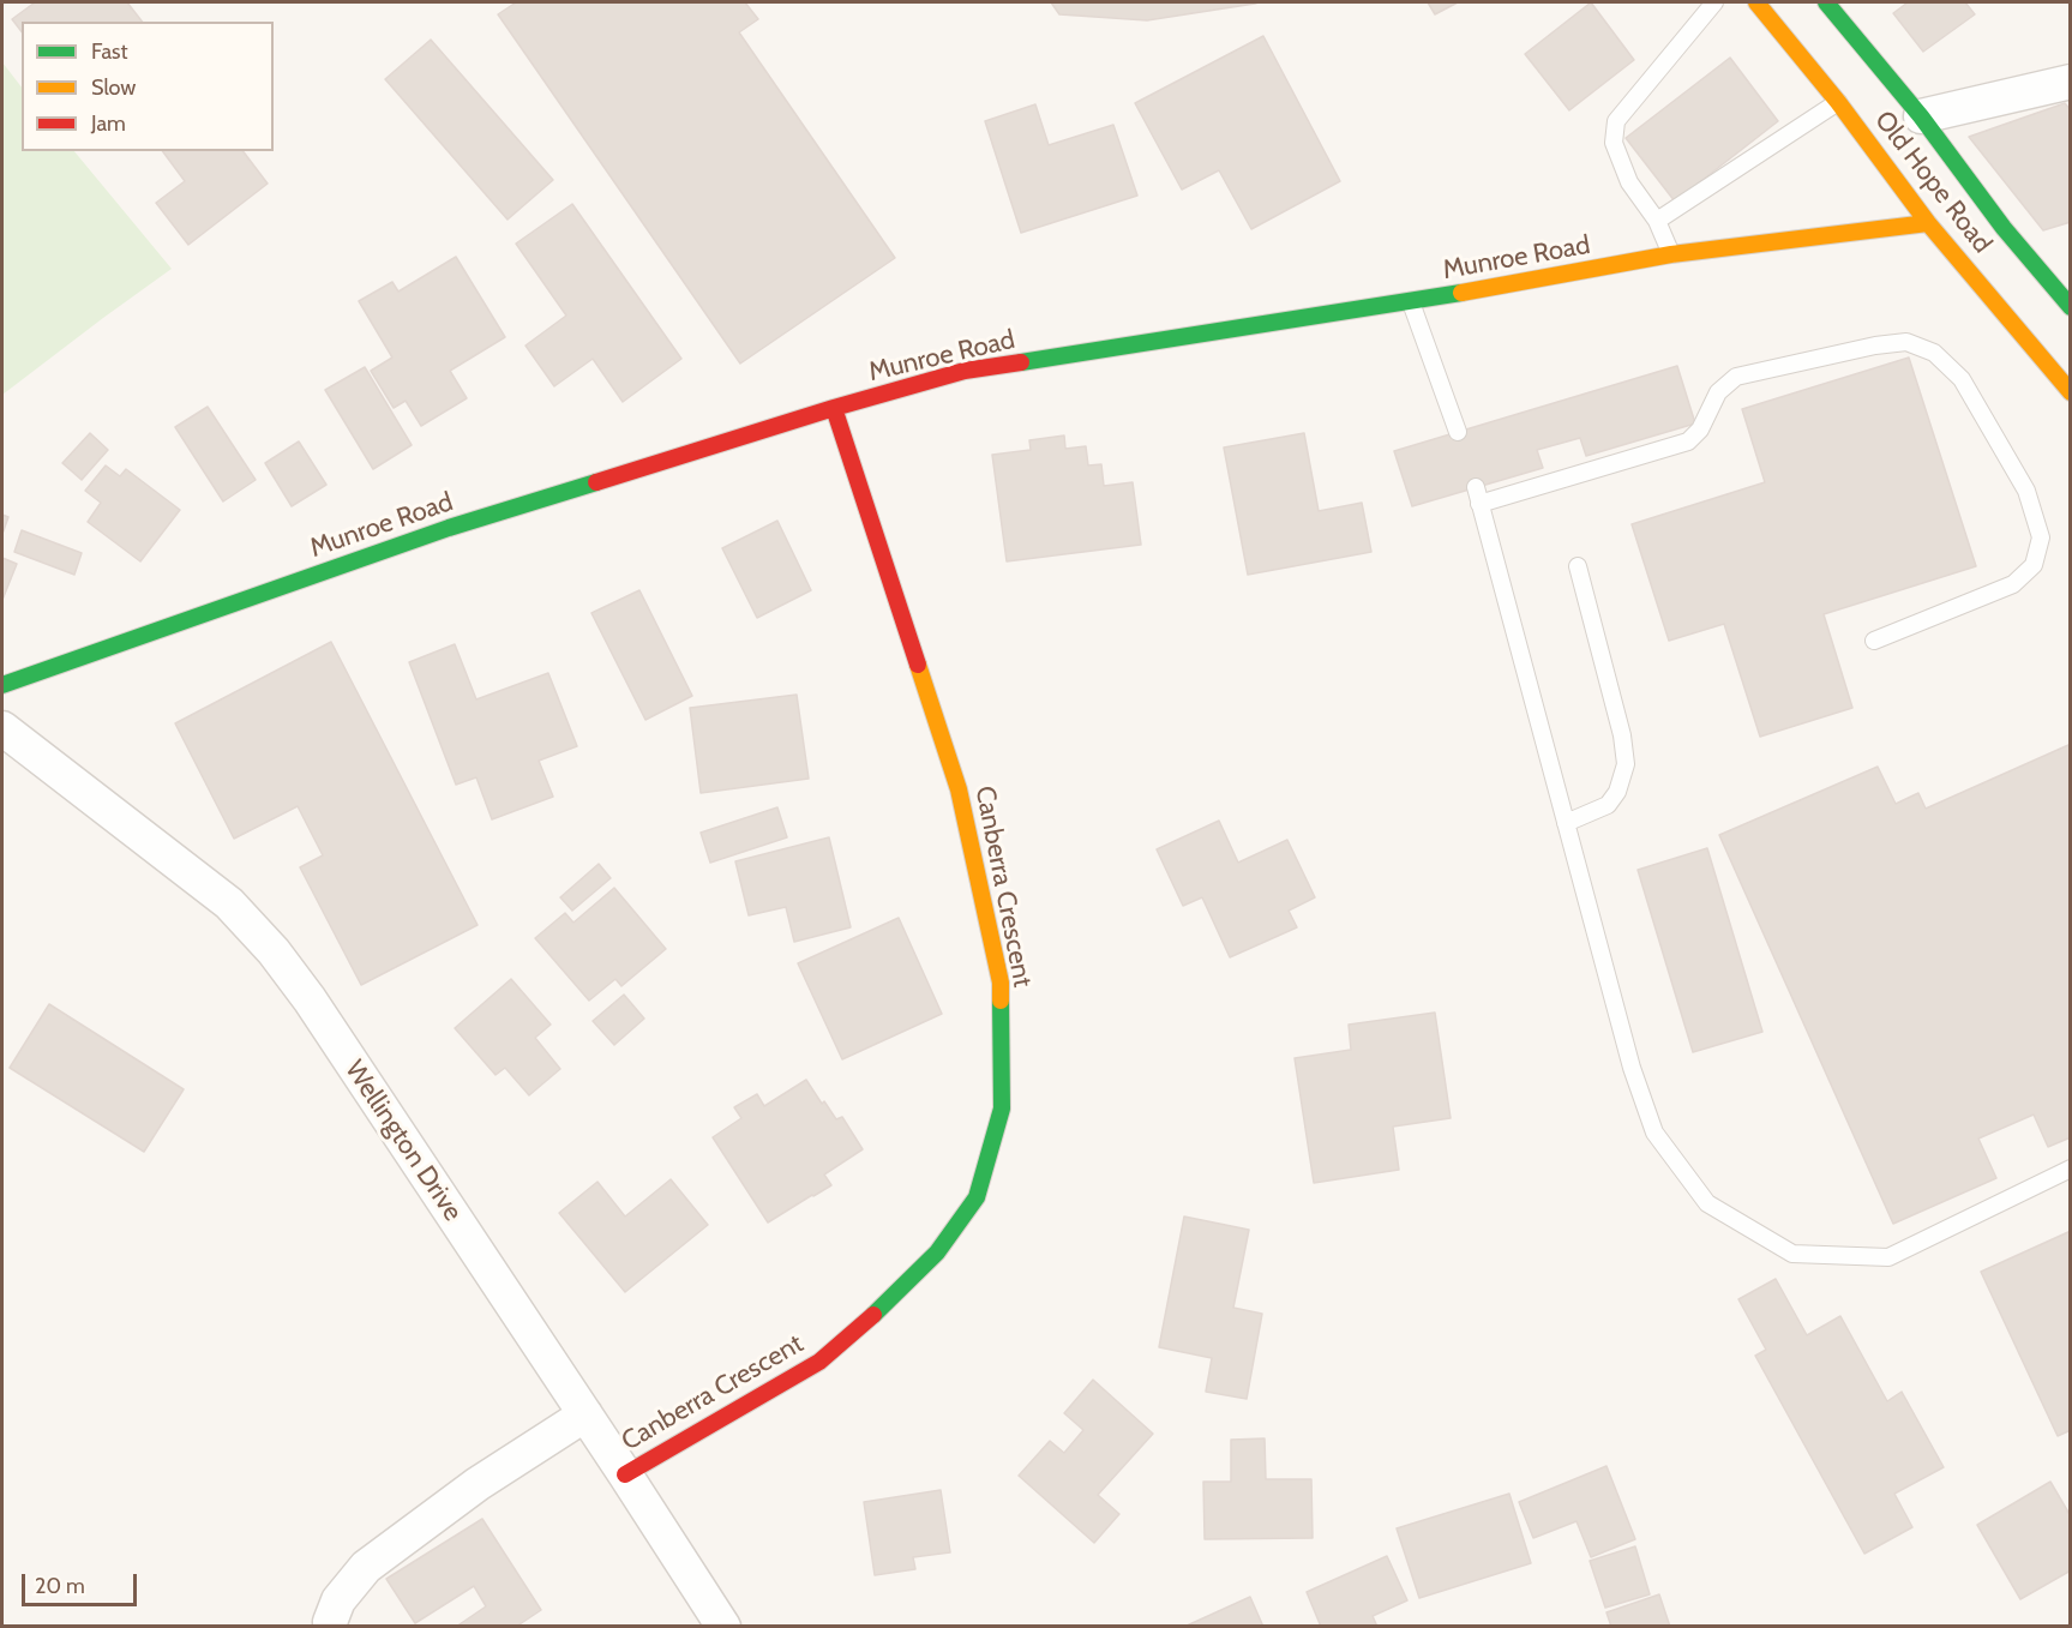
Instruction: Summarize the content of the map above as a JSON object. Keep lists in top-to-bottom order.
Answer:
{
  "streets": {
    "street": [
      "Old Hope Road",
      "Munroe Road",
      "Canberra Crescent",
      "Wellington Drive"
    ]
  },
  "crossings": [
    ["Old Hope Road", "Munroe Road"],
    ["Munroe Road", "Canberra Crescent"],
    ["Canberra Crescent", "Wellington Drive"]
  ],
  "legend": ["Fast", "Slow", "Jam"],
  "scale_bar": "20 m"
}
